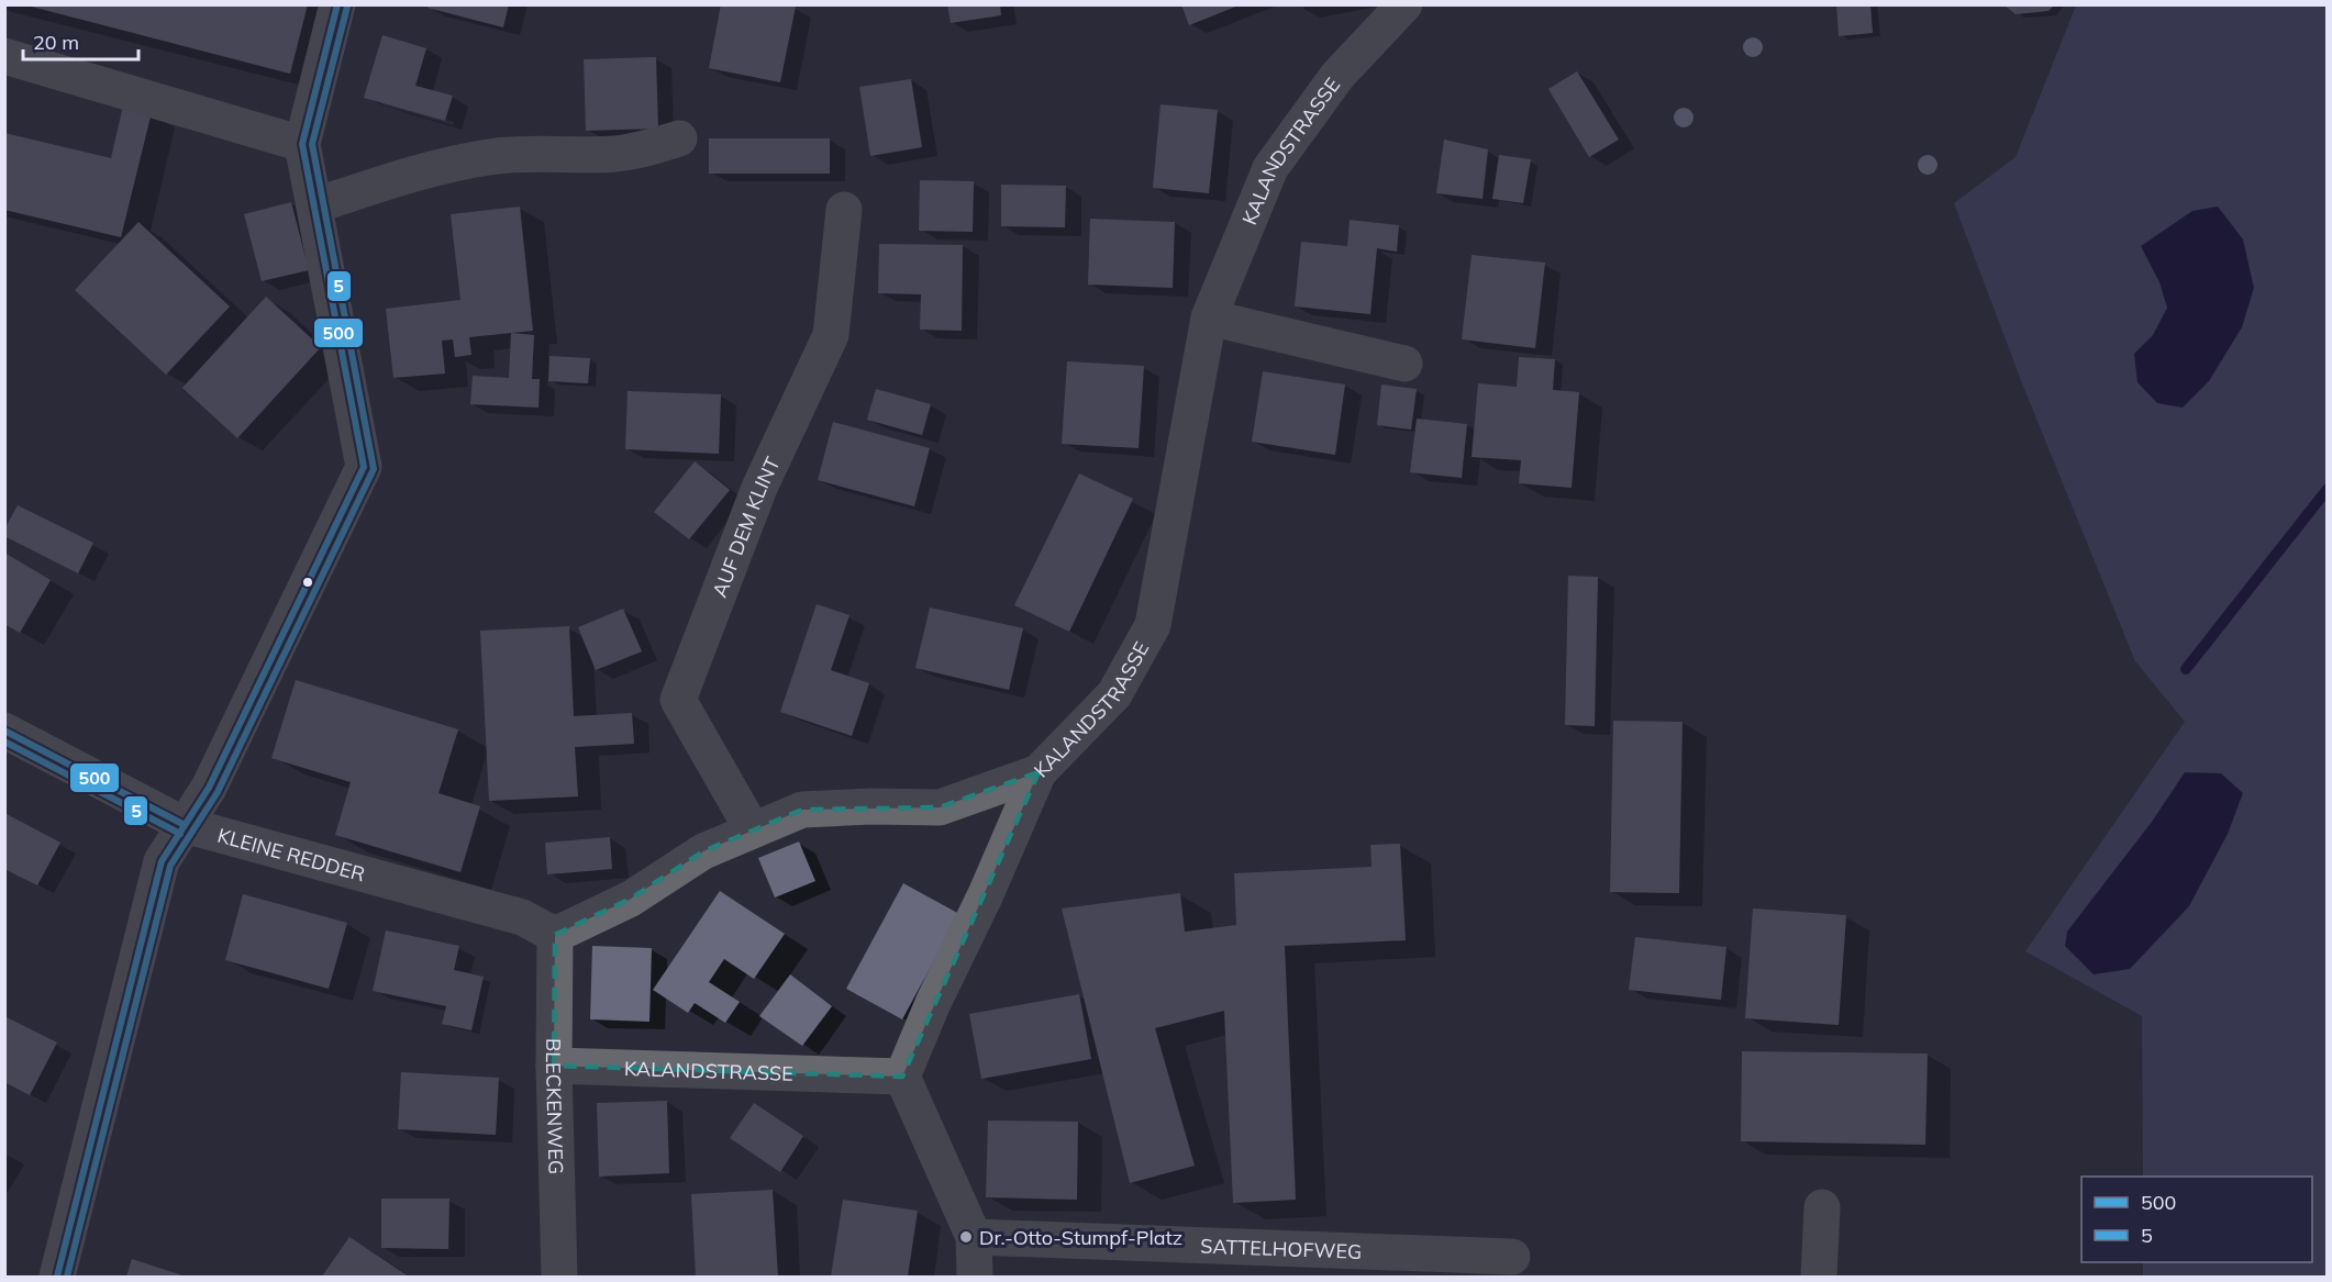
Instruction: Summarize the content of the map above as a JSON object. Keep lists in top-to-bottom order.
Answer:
{
  "streets": {
    "street": [
      "KALANDSTRASSE",
      "AUF DEM KLINT",
      "KLEINE REDDER",
      "BLECKENWEG",
      "SATTELHOFWEG"
    ]
  },
  "crossings": [
    ["KALANDSTRASSE", "BLECKENWEG"],
    ["KLEINE REDDER", "BLECKENWEG"]
  ],
  "places": ["Dr.-Otto-Stumpf-Platz"],
  "lines": ["transit line 500", "transit line 5"],
  "legend": ["500", "5"],
  "scale_bar": "20 m"
}
